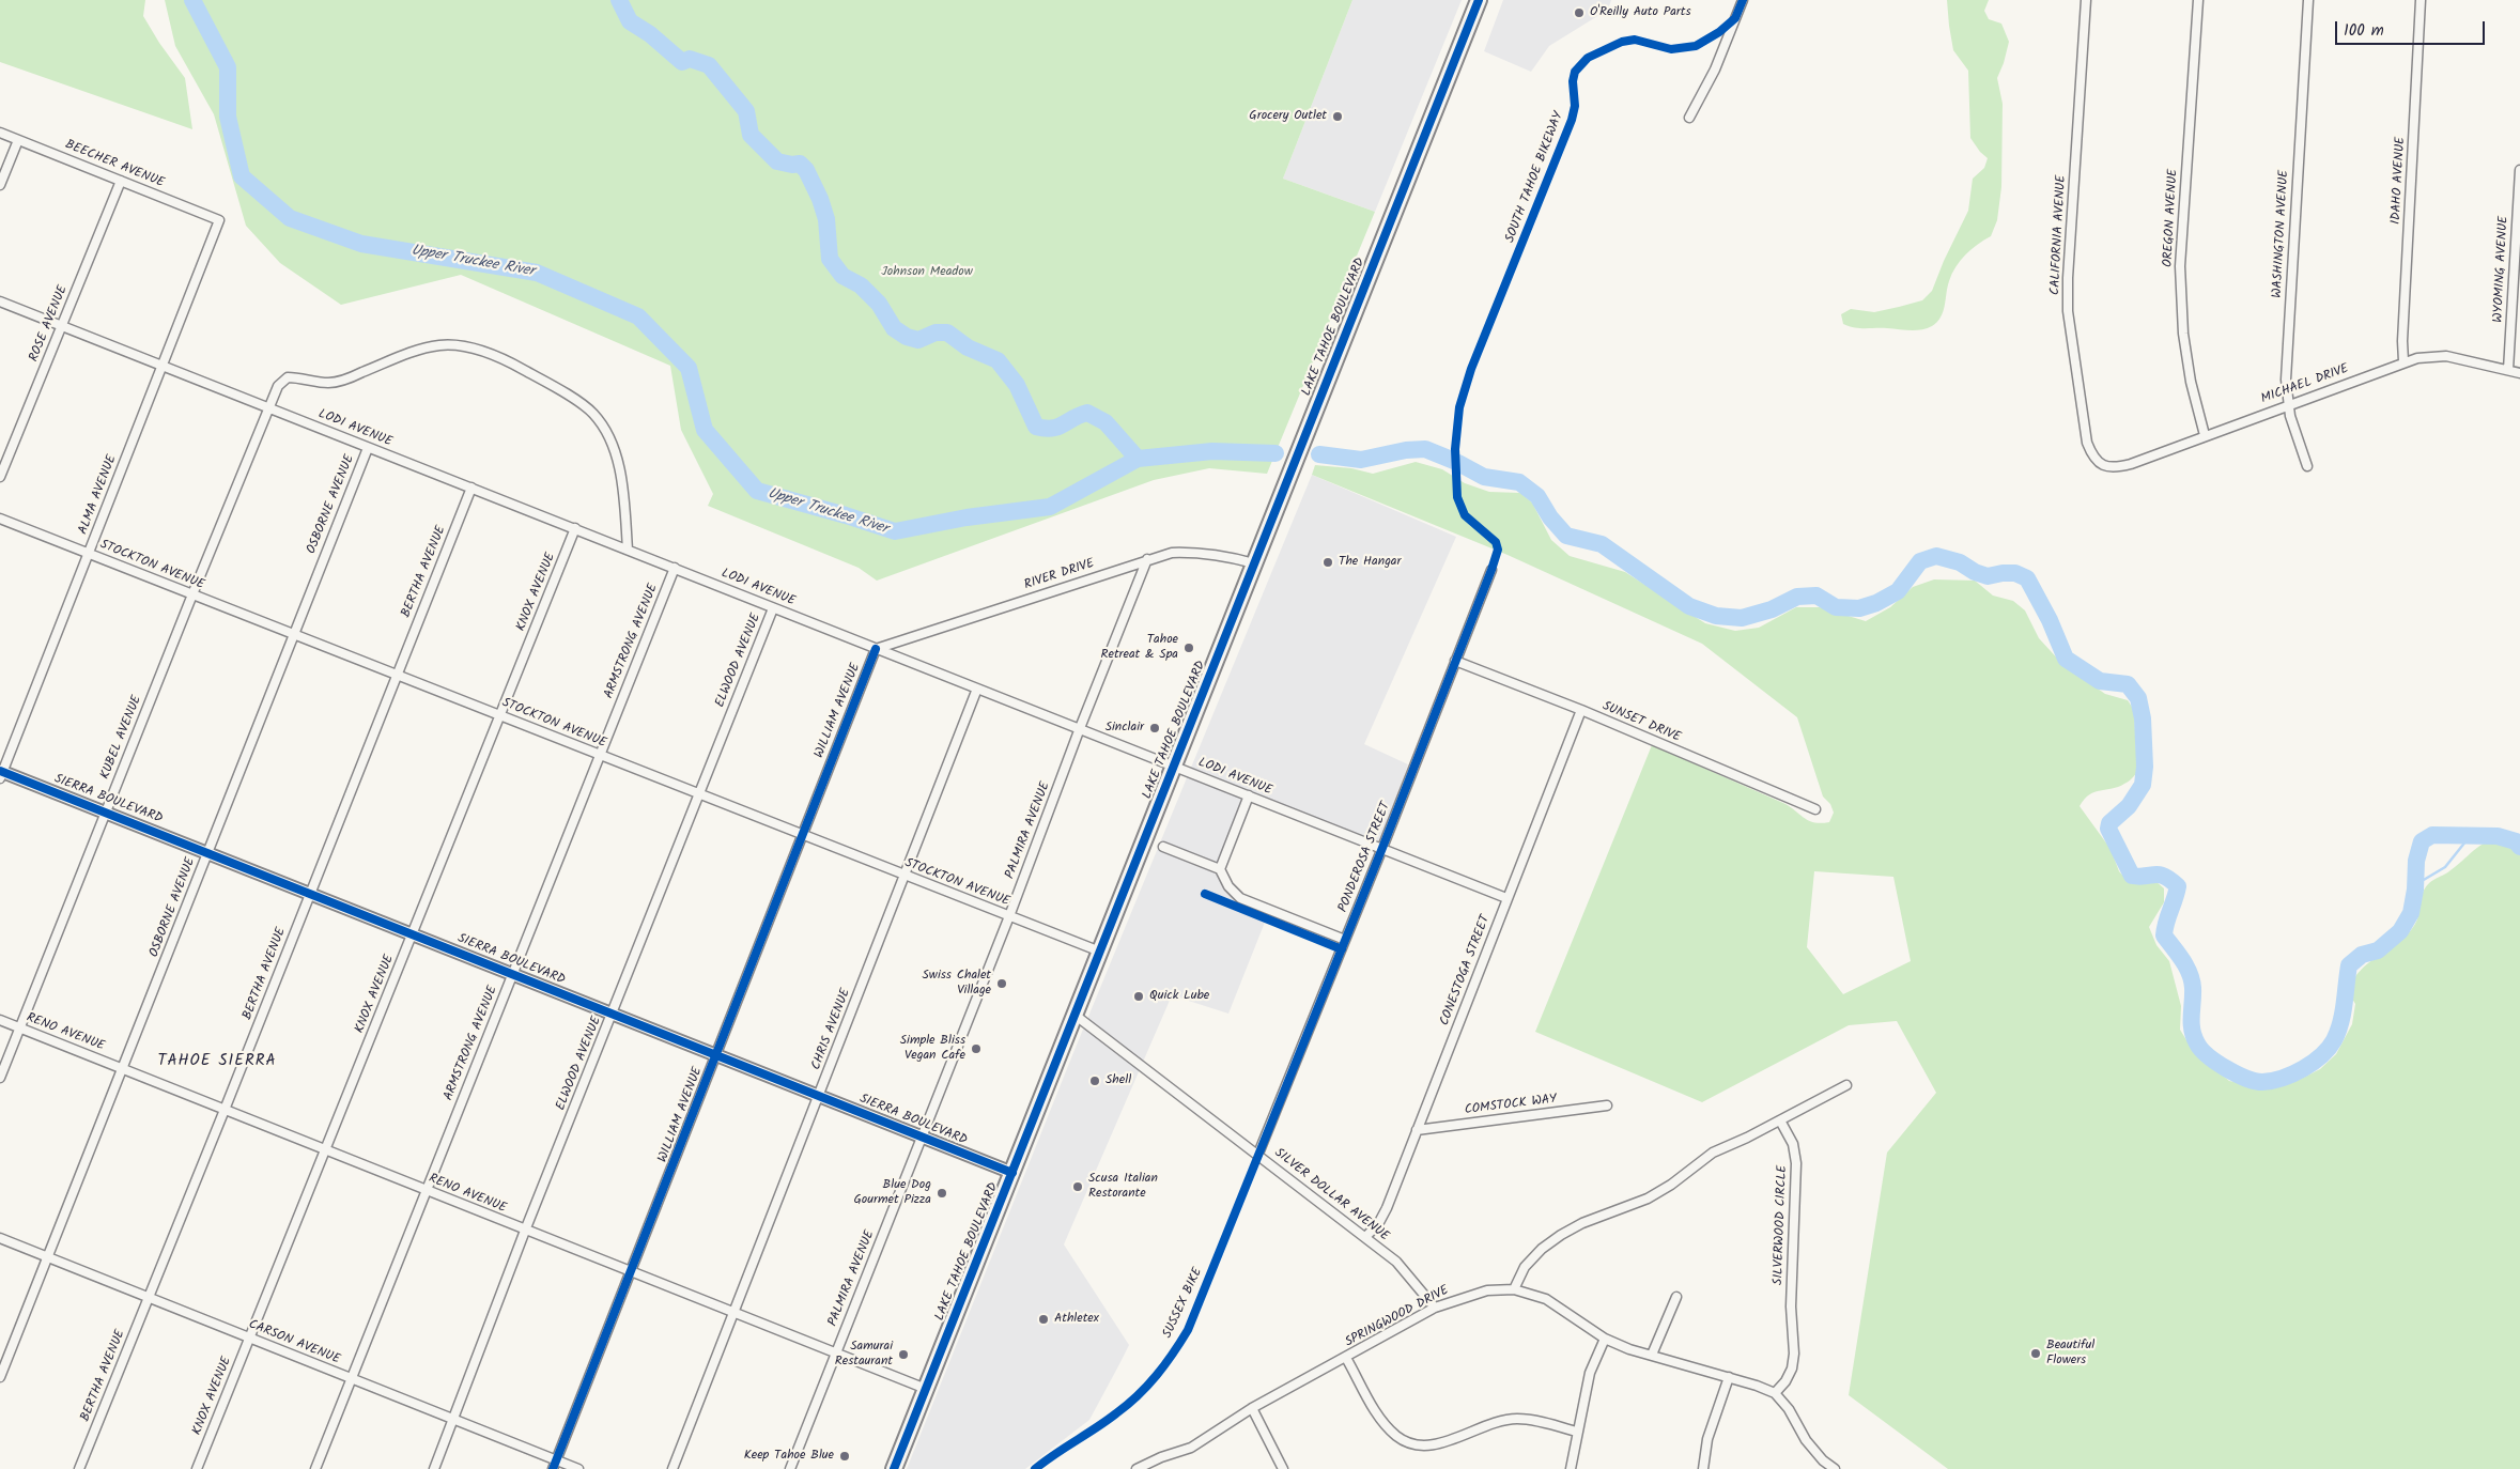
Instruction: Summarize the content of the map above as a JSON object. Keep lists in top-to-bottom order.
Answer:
{
  "streets": {
    "highway": ["LAKE TAHOE BOULEVARD"],
    "street": [
      "BEECHER AVENUE",
      "IDAHO AVENUE",
      "OREGON AVENUE",
      "WASHINGTON AVENUE",
      "CALIFORNIA AVENUE",
      "WYOMING AVENUE",
      "ROSE AVENUE",
      "MICHAEL DRIVE",
      "LODI AVENUE",
      "ALMA AVENUE",
      "OSBORNE AVENUE",
      "STOCKTON AVENUE",
      "BERTHA AVENUE",
      "RIVER DRIVE",
      "KNOX AVENUE",
      "ARMSTRONG AVENUE",
      "ELWOOD AVENUE",
      "WILLIAM AVENUE",
      "SUNSET DRIVE",
      "KUBEL AVENUE",
      "SIERRA BOULEVARD",
      "PALMIRA AVENUE",
      "PONDEROSA STREET",
      "CONESTOGA STREET",
      "CHRIS AVENUE",
      "RENO AVENUE",
      "COMSTOCK WAY",
      "SILVER DOLLAR AVENUE",
      "SILVERWOOD CIRCLE",
      "SPRINGWOOD DRIVE",
      "CARSON AVENUE"
    ],
    "cycle path": ["SOUTH TAHOE BIKEWAY"]
  },
  "crossings": [
    ["BEECHER AVENUE", "ROSE AVENUE"],
    ["BEECHER AVENUE", "ALMA AVENUE"],
    ["IDAHO AVENUE", "MICHAEL DRIVE"],
    ["OREGON AVENUE", "MICHAEL DRIVE"],
    ["WASHINGTON AVENUE", "MICHAEL DRIVE"],
    ["CALIFORNIA AVENUE", "MICHAEL DRIVE"],
    ["WYOMING AVENUE", "MICHAEL DRIVE"],
    ["ROSE AVENUE", "LODI AVENUE"],
    ["LAKE TAHOE BOULEVARD", "LODI AVENUE"],
    ["LAKE TAHOE BOULEVARD", "STOCKTON AVENUE"],
    ["LAKE TAHOE BOULEVARD", "RIVER DRIVE"],
    ["LAKE TAHOE BOULEVARD", "SIERRA BOULEVARD"],
    ["LAKE TAHOE BOULEVARD", "RENO AVENUE"],
    ["LAKE TAHOE BOULEVARD", "SILVER DOLLAR AVENUE"],
    ["LODI AVENUE", "ALMA AVENUE"],
    ["LODI AVENUE", "OSBORNE AVENUE"],
    ["LODI AVENUE", "BERTHA AVENUE"],
    ["LODI AVENUE", "RIVER DRIVE"],
    ["LODI AVENUE", "KNOX AVENUE"],
    ["LODI AVENUE", "ARMSTRONG AVENUE"],
    ["LODI AVENUE", "ELWOOD AVENUE"],
    ["LODI AVENUE", "WILLIAM AVENUE"],
    ["LODI AVENUE", "KUBEL AVENUE"],
    ["LODI AVENUE", "PALMIRA AVENUE"],
    ["LODI AVENUE", "PONDEROSA STREET"],
    ["LODI AVENUE", "CONESTOGA STREET"],
    ["LODI AVENUE", "CHRIS AVENUE"],
    ["ALMA AVENUE", "STOCKTON AVENUE"],
    ["ALMA AVENUE", "SIERRA BOULEVARD"],
    ["OSBORNE AVENUE", "STOCKTON AVENUE"],
    ["OSBORNE AVENUE", "SIERRA BOULEVARD"],
    ["OSBORNE AVENUE", "RENO AVENUE"],
    ["OSBORNE AVENUE", "CARSON AVENUE"],
    ["STOCKTON AVENUE", "BERTHA AVENUE"],
    ["STOCKTON AVENUE", "KNOX AVENUE"],
    ["STOCKTON AVENUE", "ARMSTRONG AVENUE"],
    ["STOCKTON AVENUE", "ELWOOD AVENUE"],
    ["STOCKTON AVENUE", "WILLIAM AVENUE"],
    ["STOCKTON AVENUE", "KUBEL AVENUE"],
    ["STOCKTON AVENUE", "PALMIRA AVENUE"],
    ["STOCKTON AVENUE", "CHRIS AVENUE"],
    ["BERTHA AVENUE", "SIERRA BOULEVARD"],
    ["BERTHA AVENUE", "RENO AVENUE"],
    ["BERTHA AVENUE", "CARSON AVENUE"],
    ["RIVER DRIVE", "WILLIAM AVENUE"],
    ["RIVER DRIVE", "PALMIRA AVENUE"],
    ["KNOX AVENUE", "SIERRA BOULEVARD"],
    ["KNOX AVENUE", "RENO AVENUE"],
    ["KNOX AVENUE", "CARSON AVENUE"],
    ["ARMSTRONG AVENUE", "SIERRA BOULEVARD"],
    ["ARMSTRONG AVENUE", "RENO AVENUE"],
    ["ARMSTRONG AVENUE", "CARSON AVENUE"],
    ["ELWOOD AVENUE", "SIERRA BOULEVARD"],
    ["ELWOOD AVENUE", "RENO AVENUE"],
    ["ELWOOD AVENUE", "CARSON AVENUE"],
    ["WILLIAM AVENUE", "SIERRA BOULEVARD"],
    ["WILLIAM AVENUE", "RENO AVENUE"],
    ["WILLIAM AVENUE", "CARSON AVENUE"],
    ["SUNSET DRIVE", "PONDEROSA STREET"],
    ["SUNSET DRIVE", "CONESTOGA STREET"],
    ["KUBEL AVENUE", "SIERRA BOULEVARD"],
    ["KUBEL AVENUE", "RENO AVENUE"],
    ["SIERRA BOULEVARD", "PALMIRA AVENUE"],
    ["SIERRA BOULEVARD", "CHRIS AVENUE"],
    ["PALMIRA AVENUE", "RENO AVENUE"],
    ["PONDEROSA STREET", "SILVER DOLLAR AVENUE"],
    ["CONESTOGA STREET", "COMSTOCK WAY"],
    ["CONESTOGA STREET", "SILVER DOLLAR AVENUE"],
    ["CHRIS AVENUE", "RENO AVENUE"],
    ["SILVER DOLLAR AVENUE", "SPRINGWOOD DRIVE"],
    ["SILVERWOOD CIRCLE", "SPRINGWOOD DRIVE"]
  ],
  "districts": ["TAHOE SIERRA"],
  "water": ["Upper Truckee River"],
  "parks": ["Johnson Meadow"],
  "places": [
    "O'Reilly Auto Parts",
    "Grocery Outlet",
    "The Hangar",
    "Tahoe Retreat & Spa",
    "Sinclair",
    "Swiss Chalet Village",
    "Quick Lube",
    "Simple Bliss Vegan Cafe",
    "Shell",
    "Scusa Italian Restorante",
    "Blue Dog Gourmet Pizza",
    "Athletex",
    "Beautiful Flowers",
    "Samurai Restaurant",
    "Keep Tahoe Blue"
  ],
  "scale_bar": "100 m"
}
